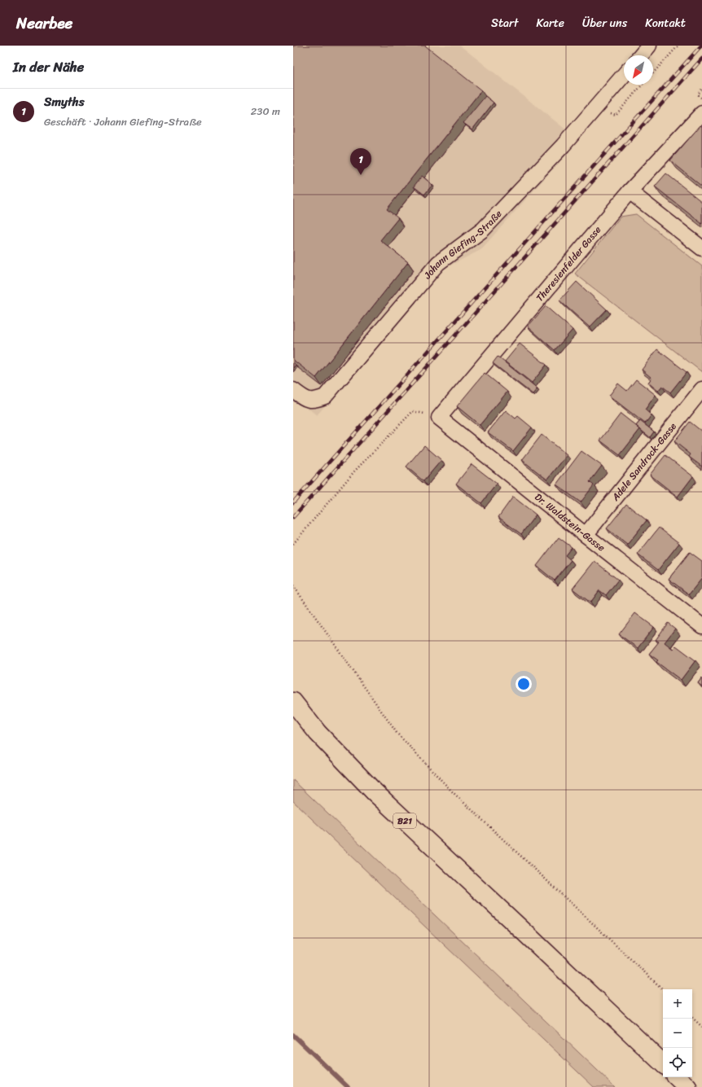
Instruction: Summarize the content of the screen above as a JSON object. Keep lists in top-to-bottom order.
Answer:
{
  "streets": {
    "main road": ["B21"],
    "street": [
      "Johann Giefing-Straße",
      "Theresienfelder Gasse",
      "Adele Sandrock-Gasse",
      "Dr. Waldstein-Gasse"
    ]
  },
  "crossings": [
    ["Theresienfelder Gasse", "Dr. Waldstein-Gasse"],
    ["Adele Sandrock-Gasse", "Dr. Waldstein-Gasse"]
  ],
  "north": "bottom left",
  "page": {
    "header": "Nearbee",
    "nav": [
      "Start",
      "Karte",
      "Über uns",
      "Kontakt"
    ],
    "heading": "In der Nähe",
    "list": [
      {
        "mark": "1",
        "name": "Smyths",
        "note": "Geschäft · Johann Giefing-Straße",
        "value": "230 m"
      }
    ],
    "pins": "1",
    "map_buttons": ["+", "−"]
  }
}
